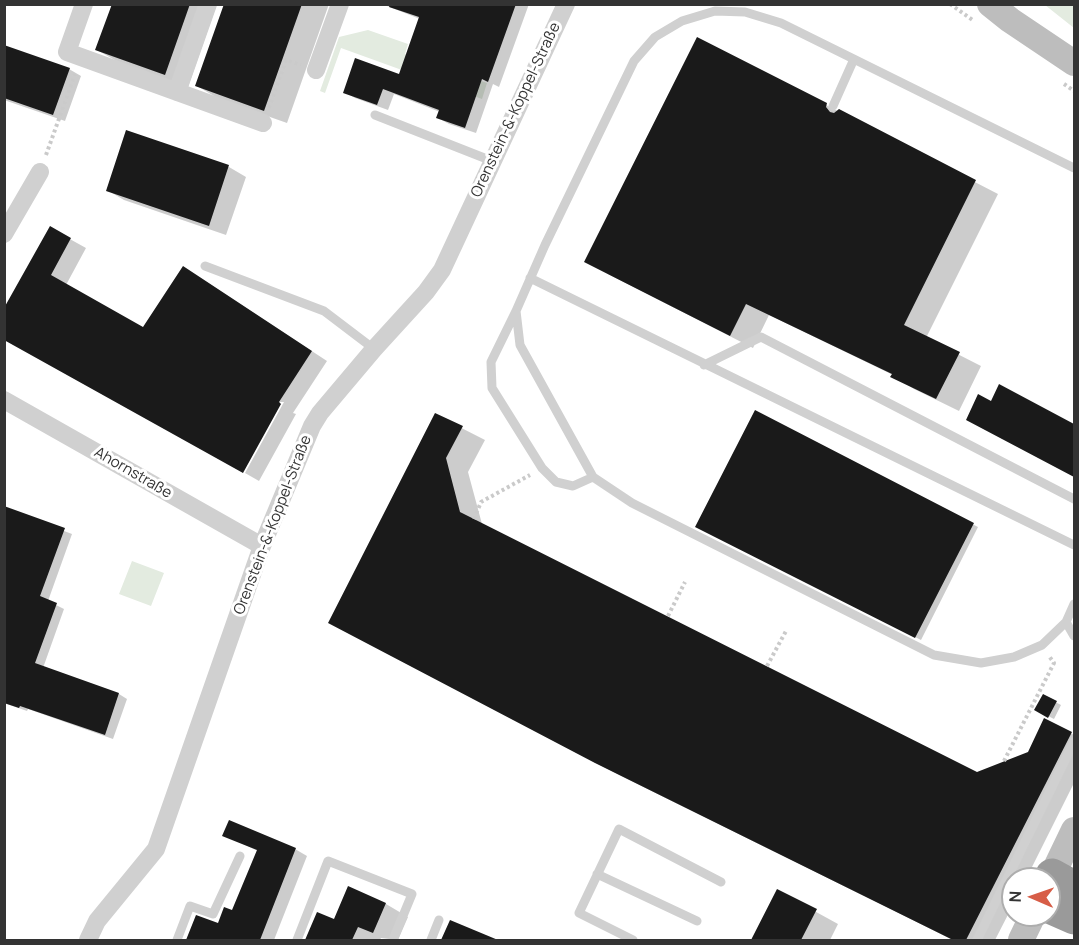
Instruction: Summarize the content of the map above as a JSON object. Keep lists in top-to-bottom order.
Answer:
{
  "streets": {
    "street": ["Orenstein-&-Koppel-Straße", "Ahornstraße"]
  },
  "crossings": [
    ["Orenstein-&-Koppel-Straße", "Ahornstraße"]
  ],
  "north": "left"
}
